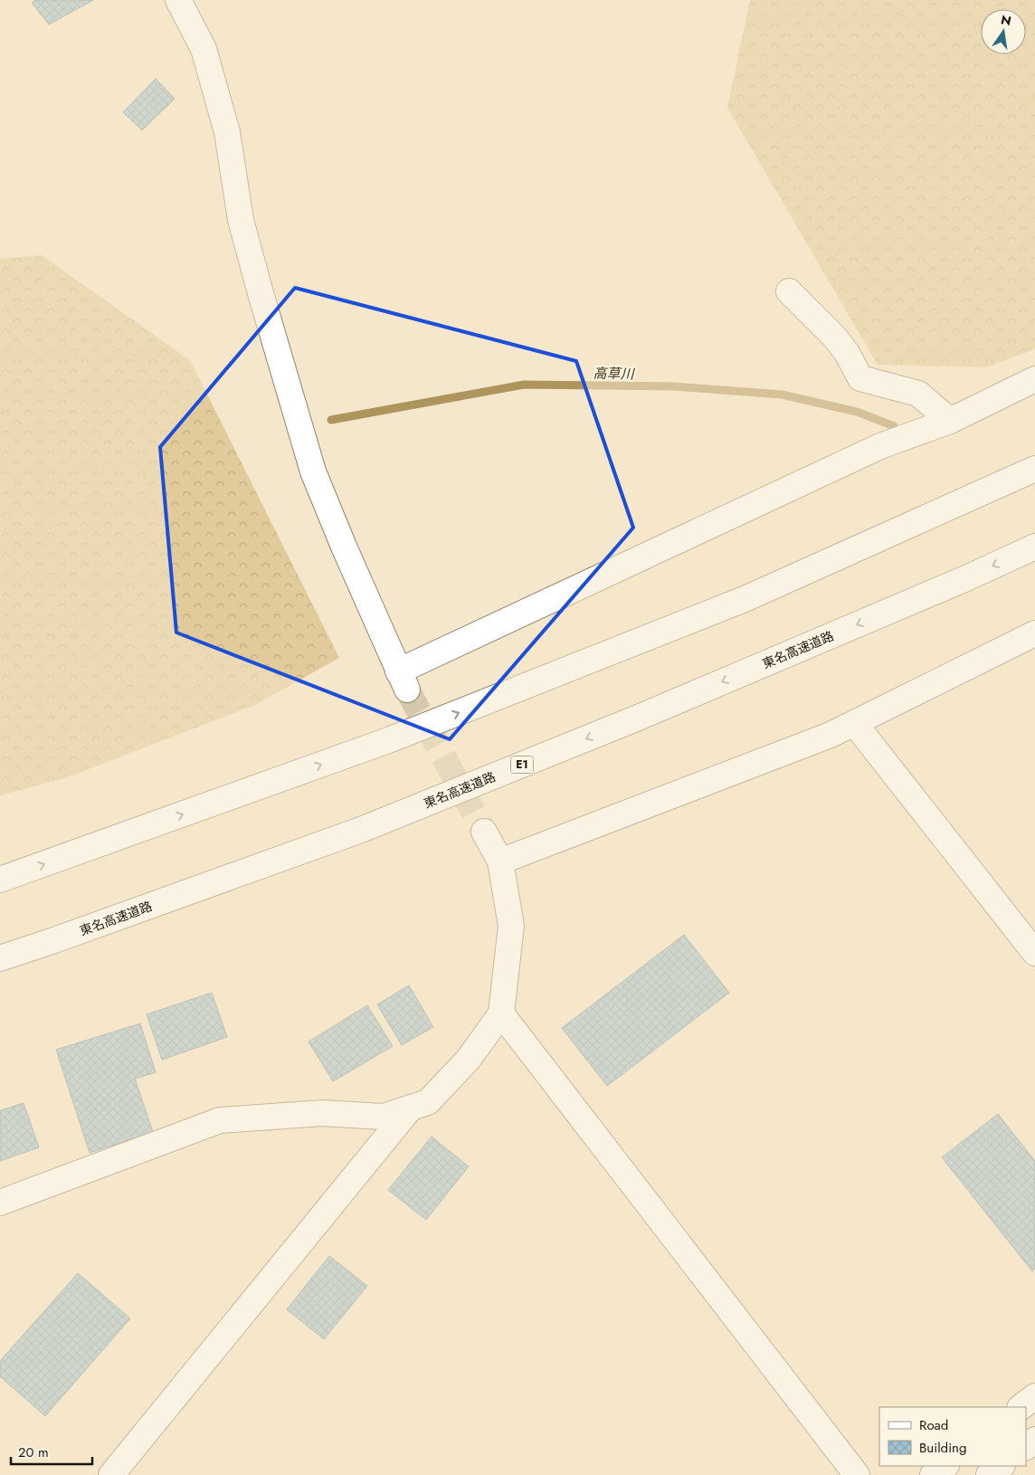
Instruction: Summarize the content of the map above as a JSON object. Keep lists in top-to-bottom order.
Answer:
{
  "streets": {
    "main road": ["東名高速道路", "E1"]
  },
  "water": ["高草川"],
  "legend": ["Road", "Building"],
  "scale_bar": "20 m",
  "north": "top"
}
